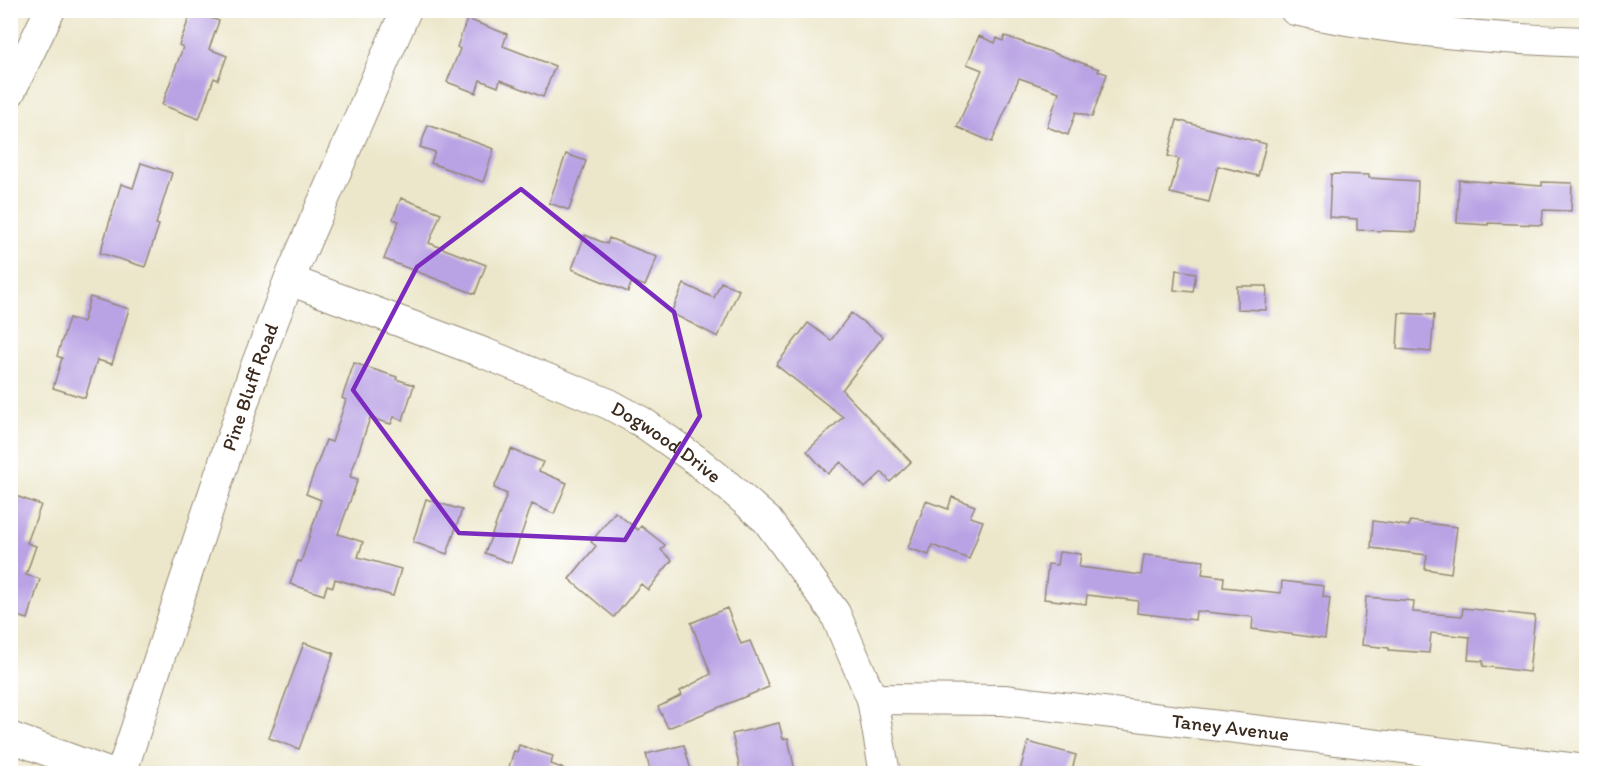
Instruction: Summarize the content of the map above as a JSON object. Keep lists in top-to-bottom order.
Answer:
{
  "streets": {
    "street": ["Pine Bluff Road", "Dogwood Drive", "Taney Avenue"]
  },
  "crossings": [
    ["Pine Bluff Road", "Dogwood Drive"],
    ["Dogwood Drive", "Taney Avenue"]
  ]
}
